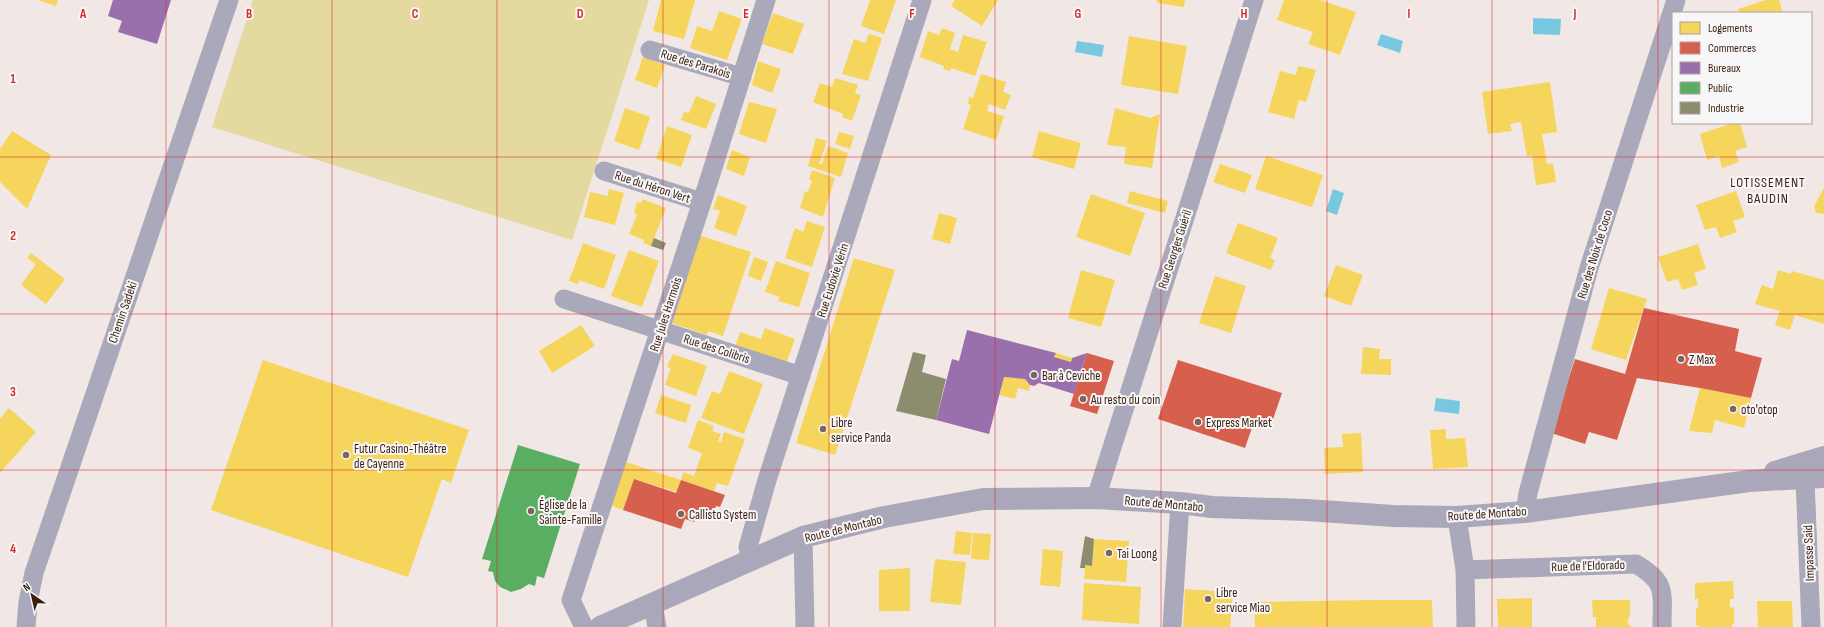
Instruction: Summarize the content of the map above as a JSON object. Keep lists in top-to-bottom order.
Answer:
{
  "streets": {
    "main road": ["Route de Montabo"],
    "street": [
      "Rue des Parakois",
      "Rue du Héron Vert",
      "Rue Georges Guéril",
      "Rue des Noix de Coco",
      "Rue Eudoxie Vérin",
      "Chemin Sadeki",
      "Rue Jules Harmois",
      "Rue des Colibris",
      "Impasse Said",
      "Rue de l'Eldorado"
    ]
  },
  "crossings": [
    ["Rue des Parakois", "Rue Jules Harmois"],
    ["Rue du Héron Vert", "Rue Jules Harmois"],
    ["Rue Georges Guéril", "Route de Montabo"],
    ["Rue des Noix de Coco", "Route de Montabo"],
    ["Rue Eudoxie Vérin", "Rue des Colibris"],
    ["Rue Eudoxie Vérin", "Route de Montabo"],
    ["Rue Jules Harmois", "Rue des Colibris"],
    ["Route de Montabo", "Impasse Said"]
  ],
  "districts": ["LOTISSEMENT BAUDIN"],
  "places": [
    "Z Max",
    "Bar à Ceviche",
    "Au resto du coin",
    "oto'otop",
    "Express Market",
    "Libre service Panda",
    "Futur Casino-Théâtre de Cayenne",
    "Église de la Sainte-Famille",
    "Callisto System",
    "Tai Loong",
    "Libre service Miao"
  ],
  "legend": [
    "Logements",
    "Commerces",
    "Bureaux",
    "Public",
    "Industrie"
  ],
  "north": "top left",
  "grid": {
    "columns": [
      "A",
      "B",
      "C",
      "D",
      "E",
      "F",
      "G",
      "H",
      "I",
      "J"
    ],
    "rows": [
      "1",
      "2",
      "3",
      "4"
    ]
  }
}
